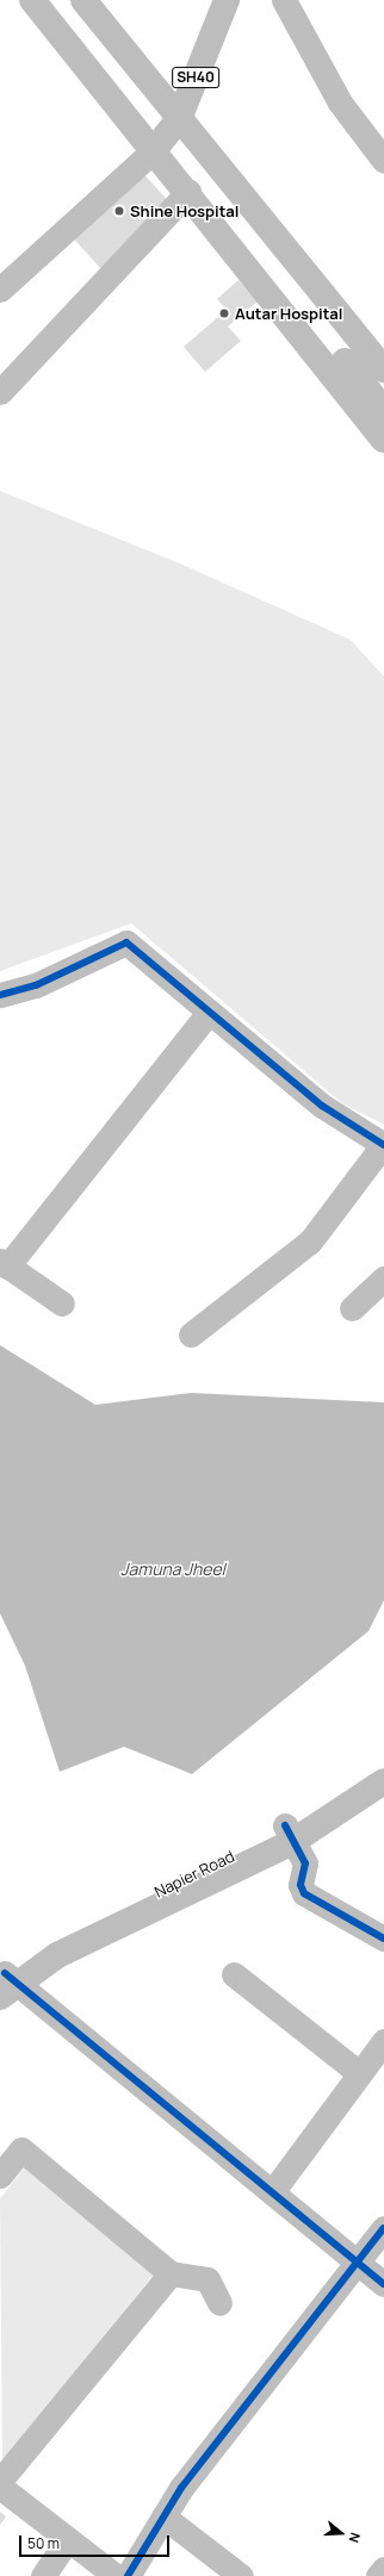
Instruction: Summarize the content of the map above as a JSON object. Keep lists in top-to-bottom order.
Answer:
{
  "streets": {
    "main road": ["SH40", "Napier Road"]
  },
  "water": ["Jamuna Jheel"],
  "places": ["Shine Hospital", "Autar Hospital"],
  "scale_bar": "50 m",
  "north": "right"
}
